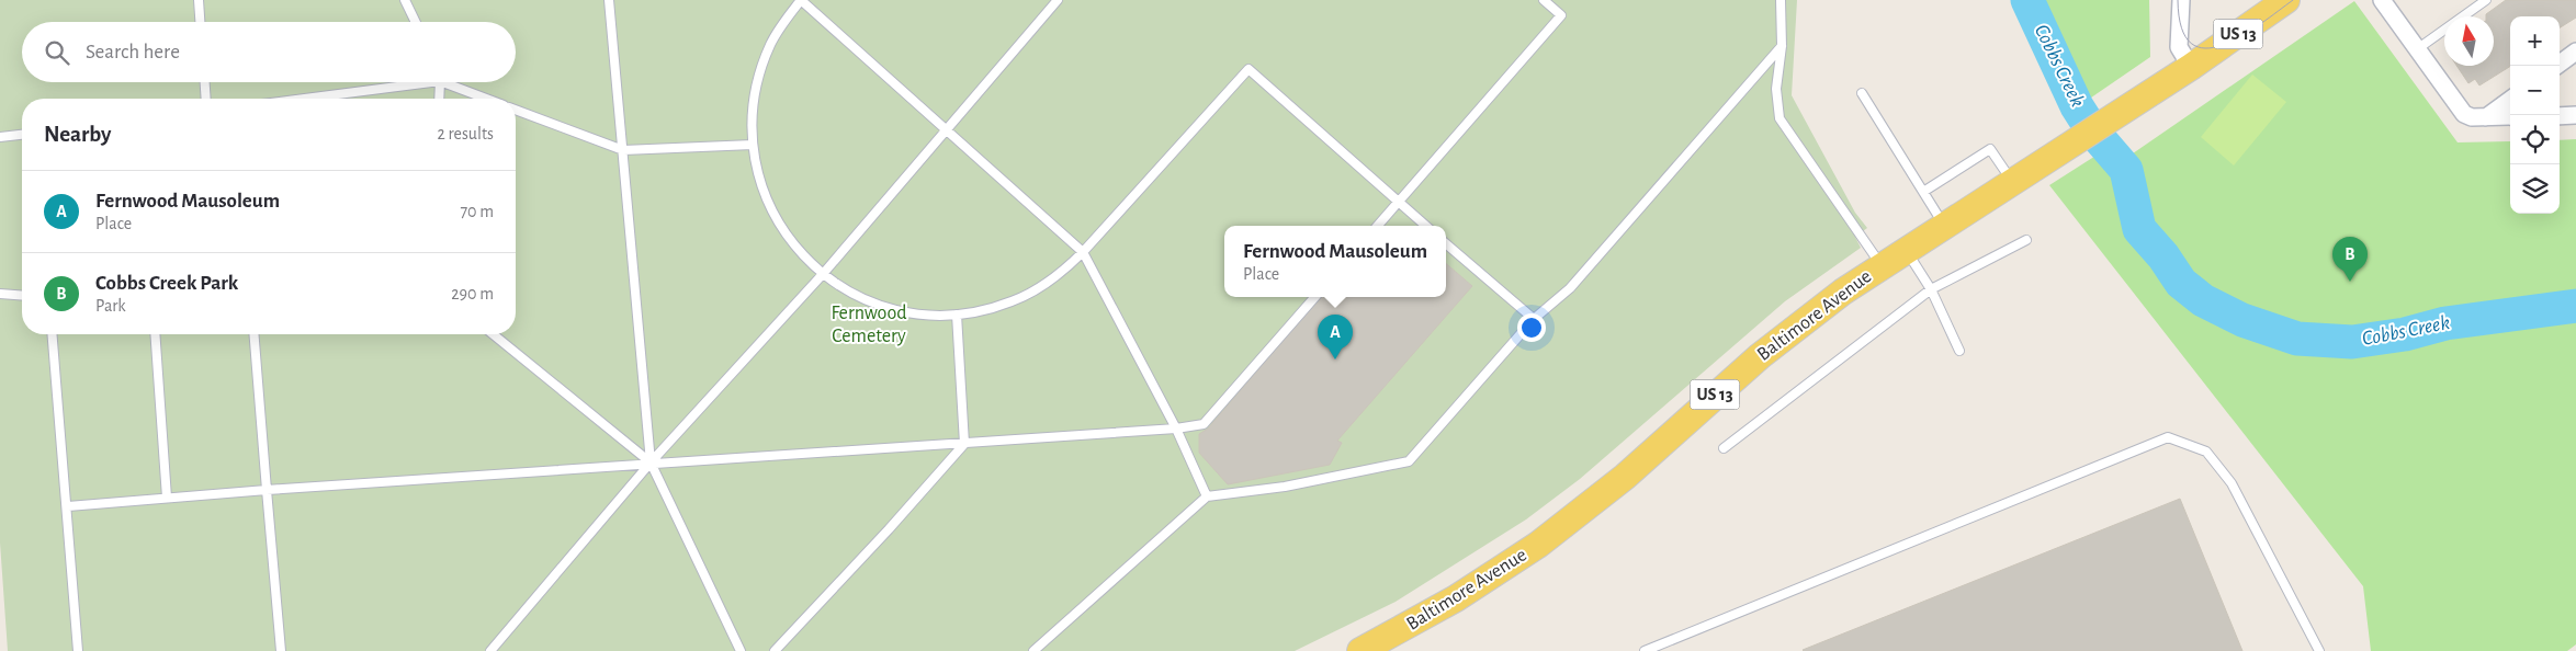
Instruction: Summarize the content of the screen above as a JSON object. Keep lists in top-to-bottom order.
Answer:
{
  "streets": {
    "main road": ["US 13", "Baltimore Avenue"]
  },
  "water": ["Cobbs Creek"],
  "parks": ["Fernwood Cemetery"],
  "north": "top",
  "page": {
    "map_buttons": ["+", "−"],
    "search": "Search here",
    "heading": ["Nearby", "2 results"],
    "list": [
      {
        "mark": "A",
        "name": "Fernwood Mausoleum",
        "note": "Place",
        "value": "70 m"
      },
      {
        "mark": "B",
        "name": "Cobbs Creek Park",
        "note": "Park",
        "value": "290 m"
      }
    ],
    "popup": ["Fernwood Mausoleum", "Place"],
    "pins": ["B", "A"]
  }
}
